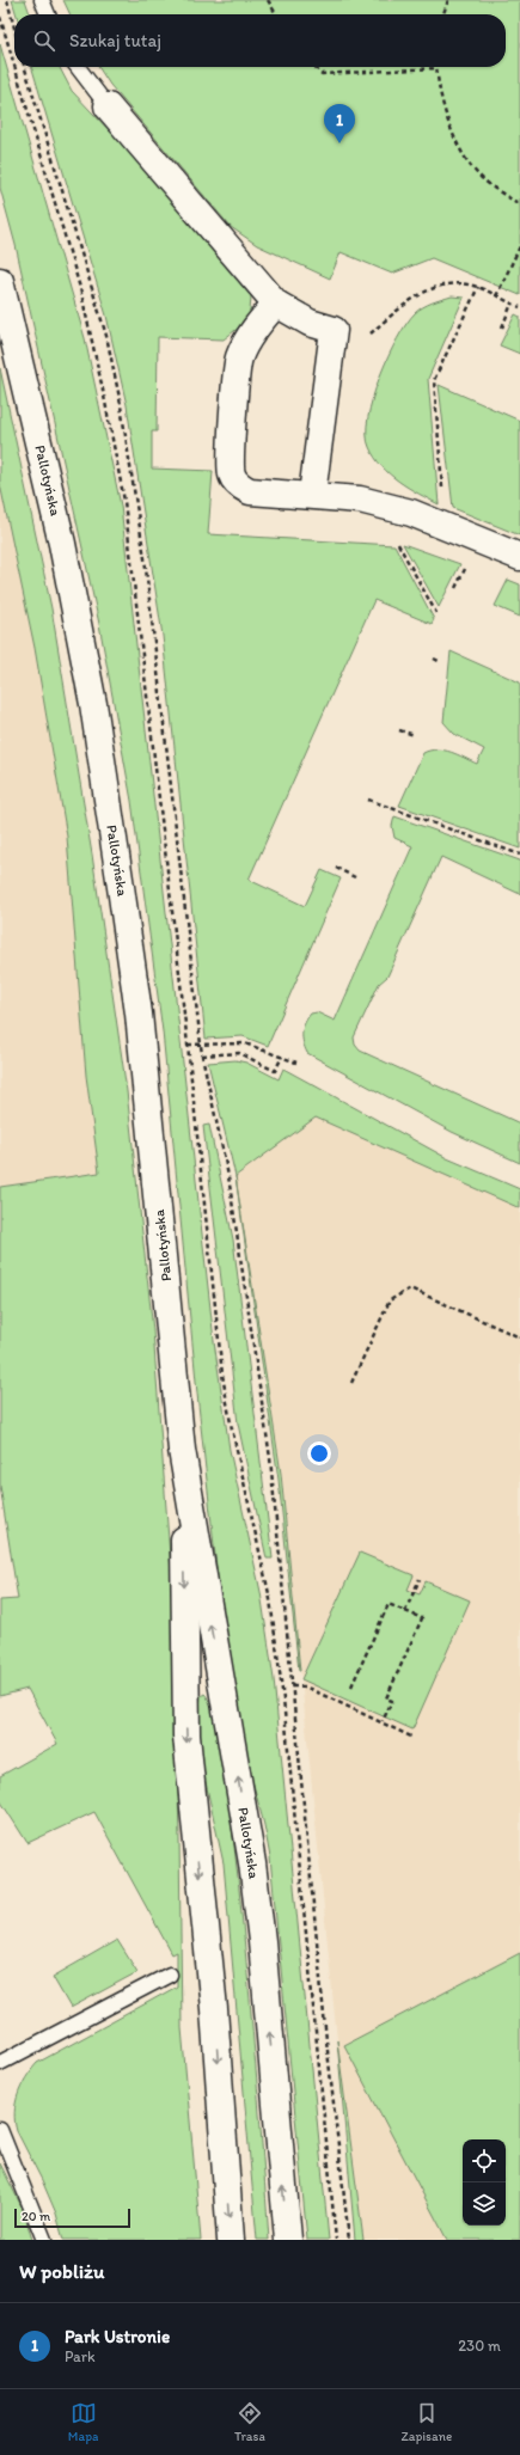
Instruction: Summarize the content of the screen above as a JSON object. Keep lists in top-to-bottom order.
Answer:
{
  "streets": {
    "main road": ["Pallotyńska"]
  },
  "scale_bar": "20 m",
  "page": {
    "search": "Szukaj tutaj",
    "pins": "1",
    "scale": "20 m",
    "heading": "W pobliżu",
    "list": [
      {
        "mark": "1",
        "name": "Park Ustronie",
        "note": "Park",
        "value": "230 m"
      }
    ],
    "nav": ["Mapa", "Trasa", "Zapisane"]
  }
}
